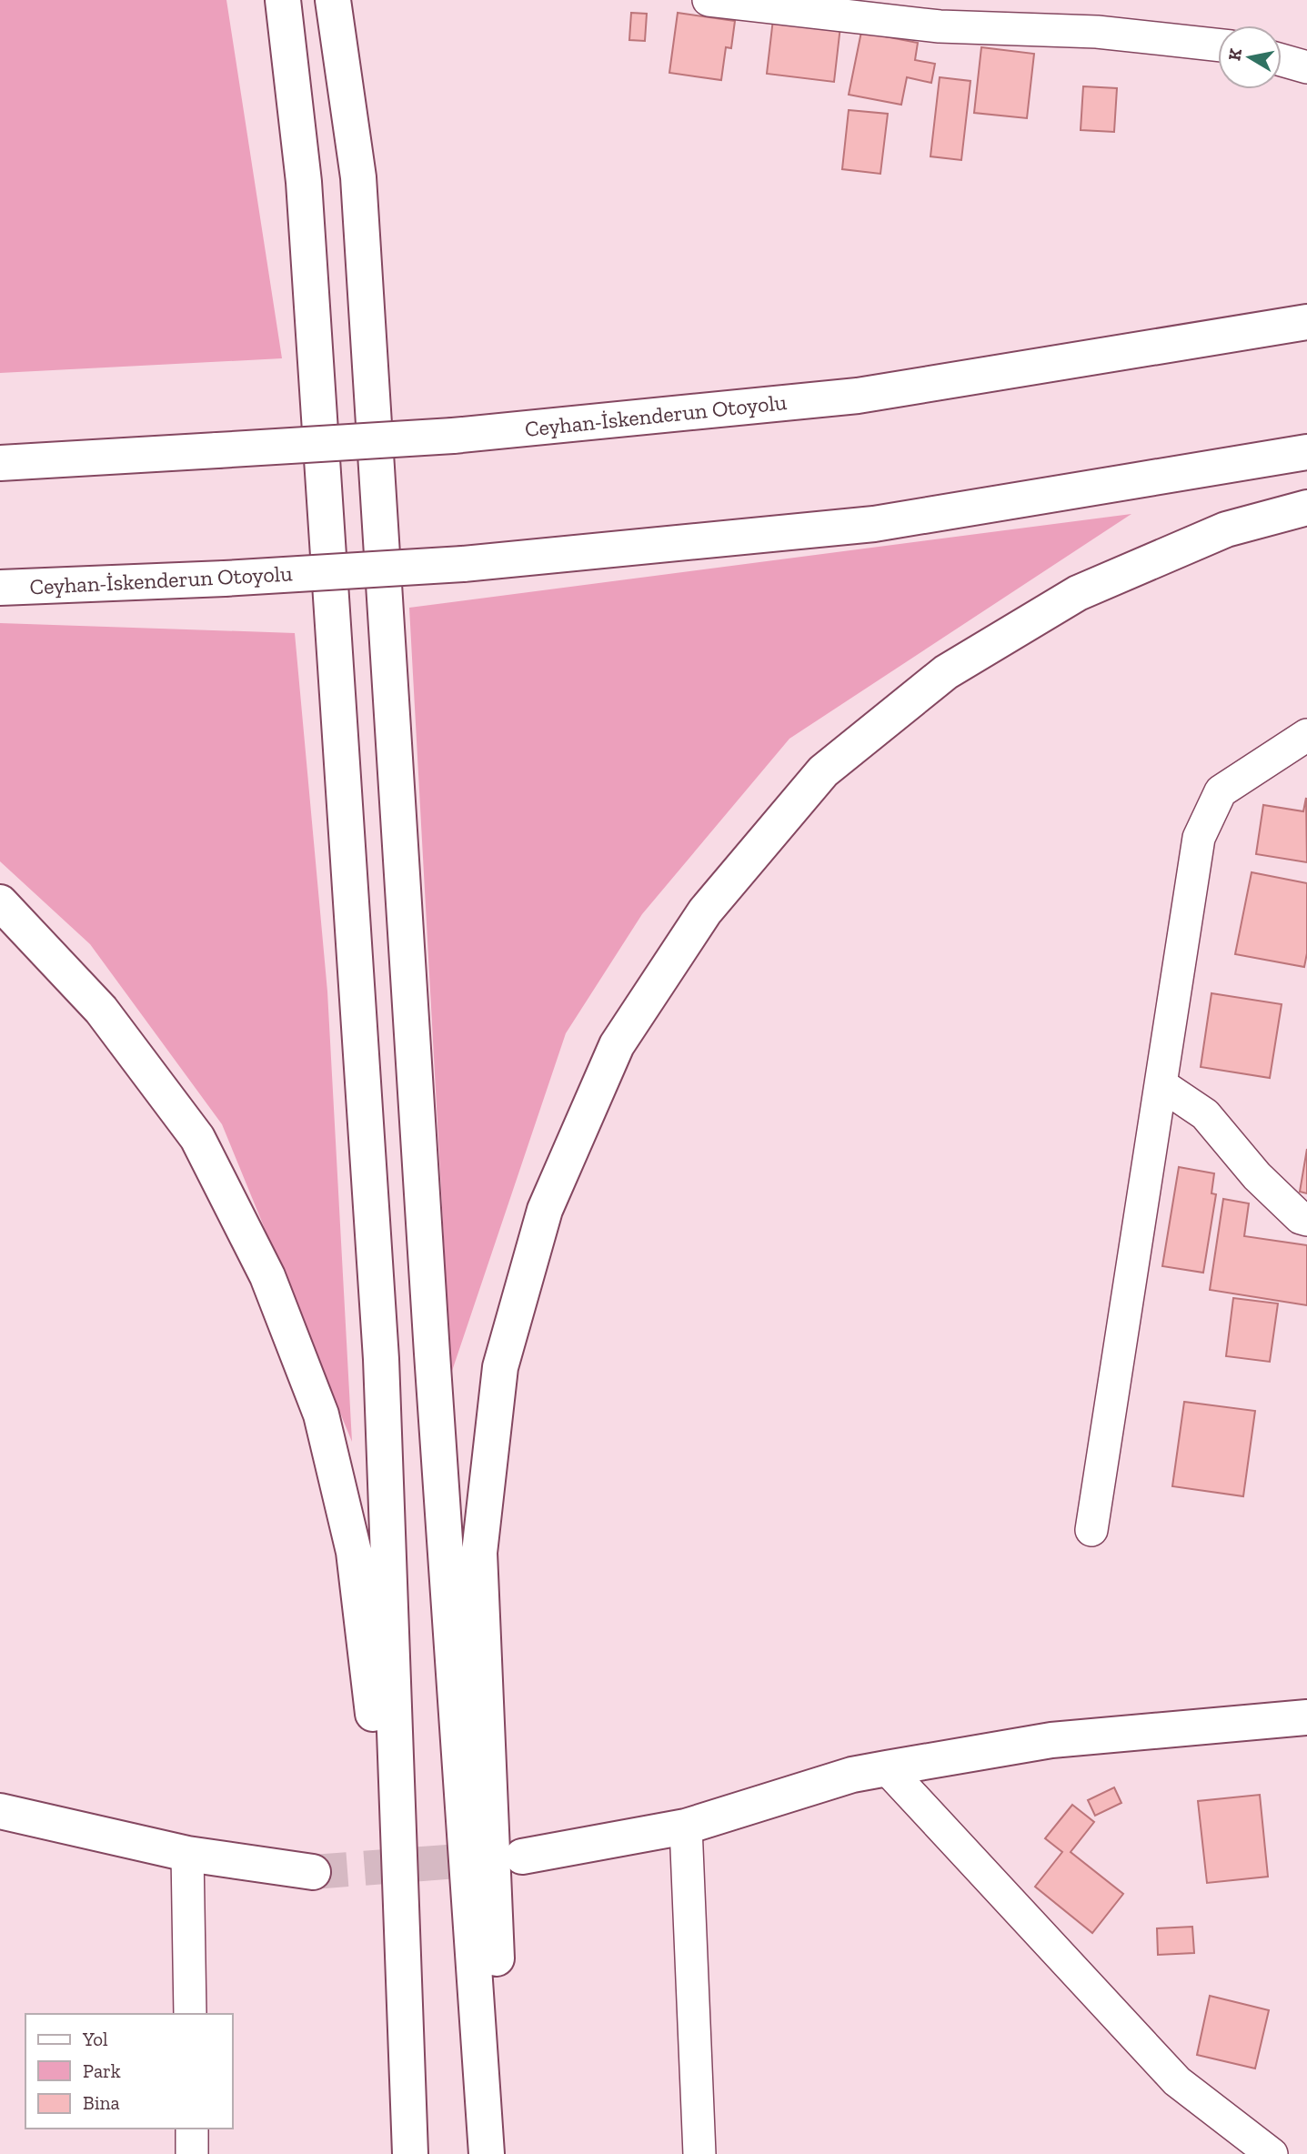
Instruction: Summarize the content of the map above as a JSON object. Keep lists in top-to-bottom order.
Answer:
{
  "streets": {
    "main road": ["Ceyhan-İskenderun Otoyolu"]
  },
  "legend": ["Yol", "Park", "Bina"],
  "north": "left"
}
